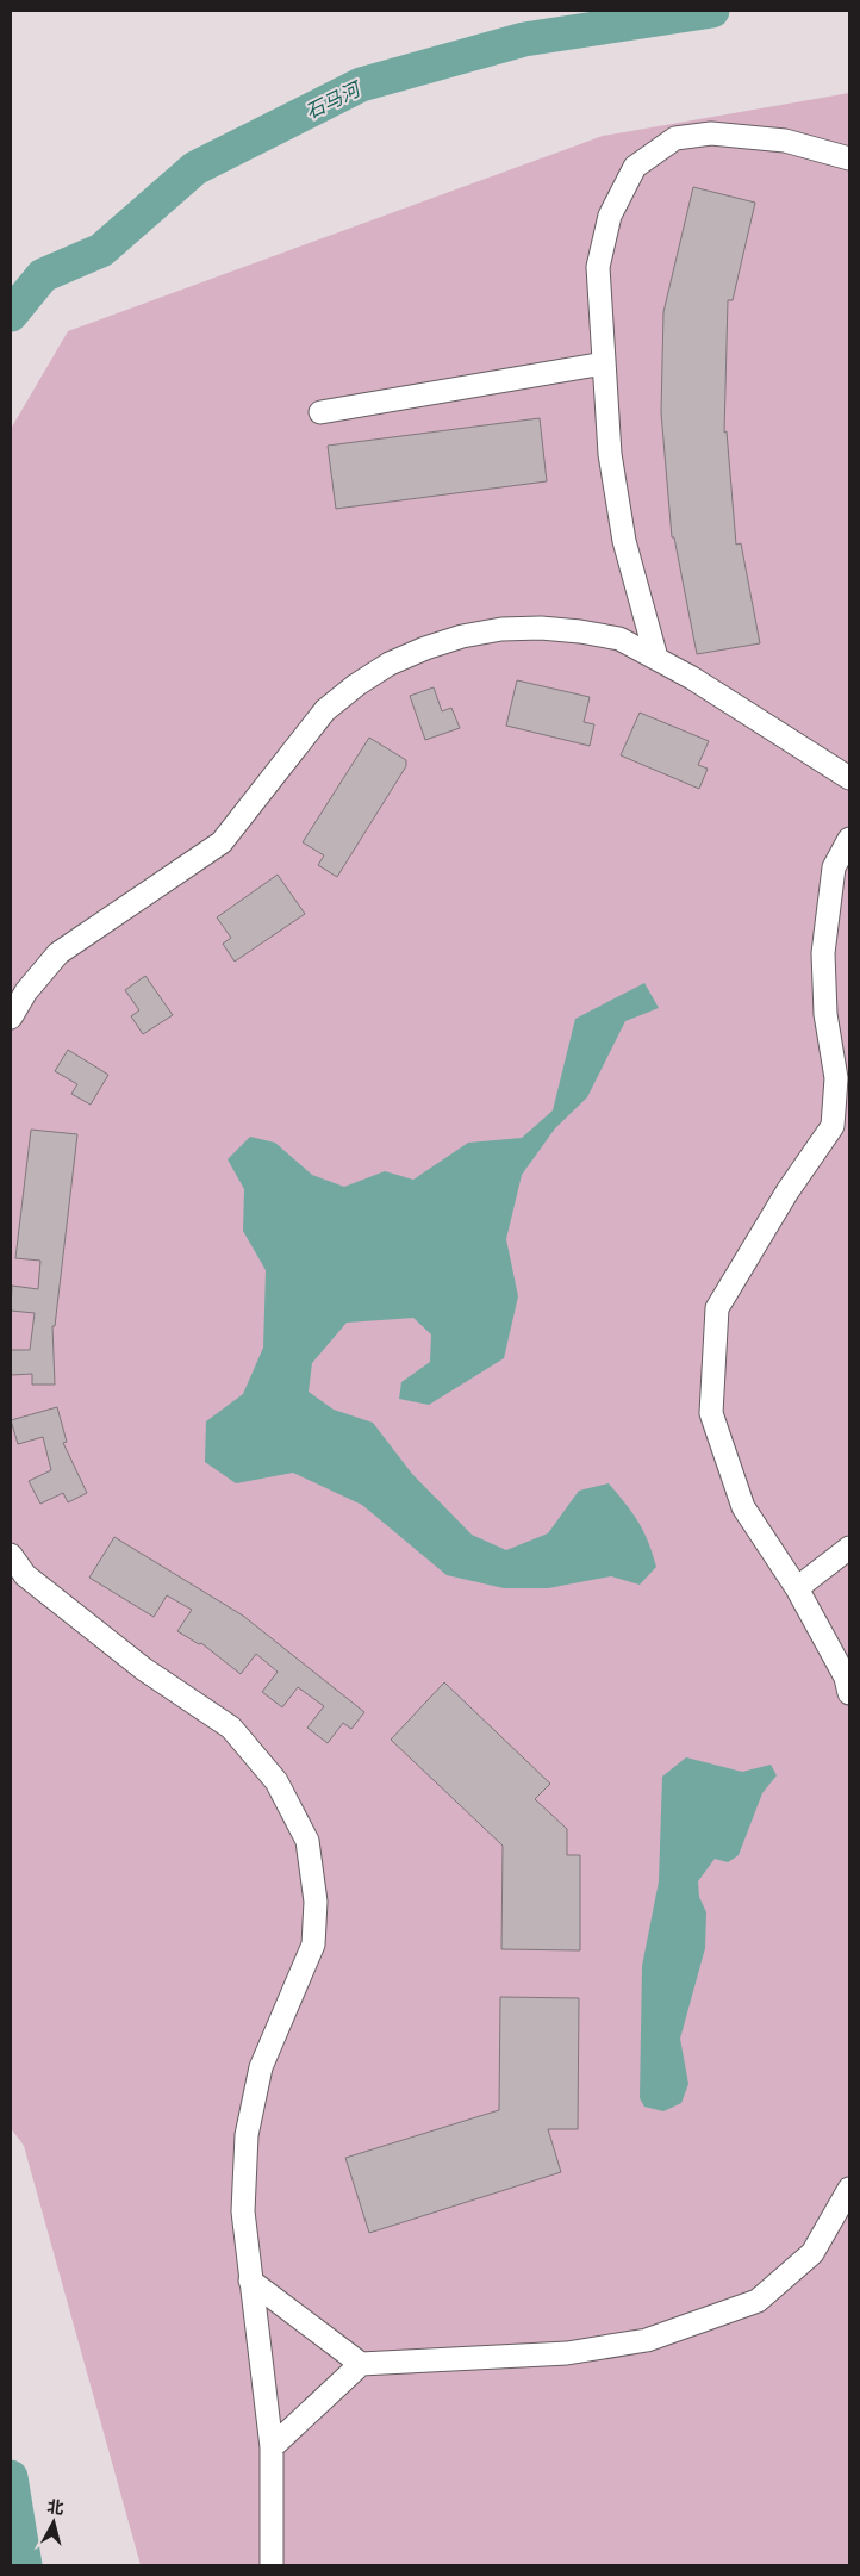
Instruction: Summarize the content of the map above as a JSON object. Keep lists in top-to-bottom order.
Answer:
{
  "water": ["石马河"],
  "north": "top"
}
